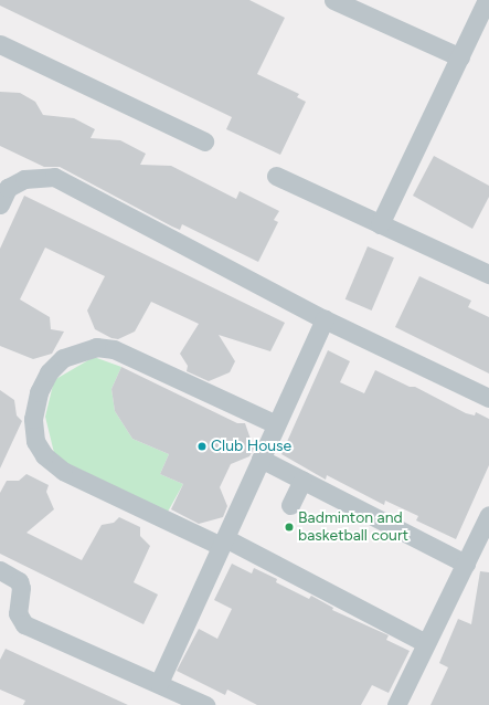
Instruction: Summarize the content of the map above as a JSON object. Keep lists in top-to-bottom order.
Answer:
{
  "places": ["Club House", "Badminton and basketball court"]
}
